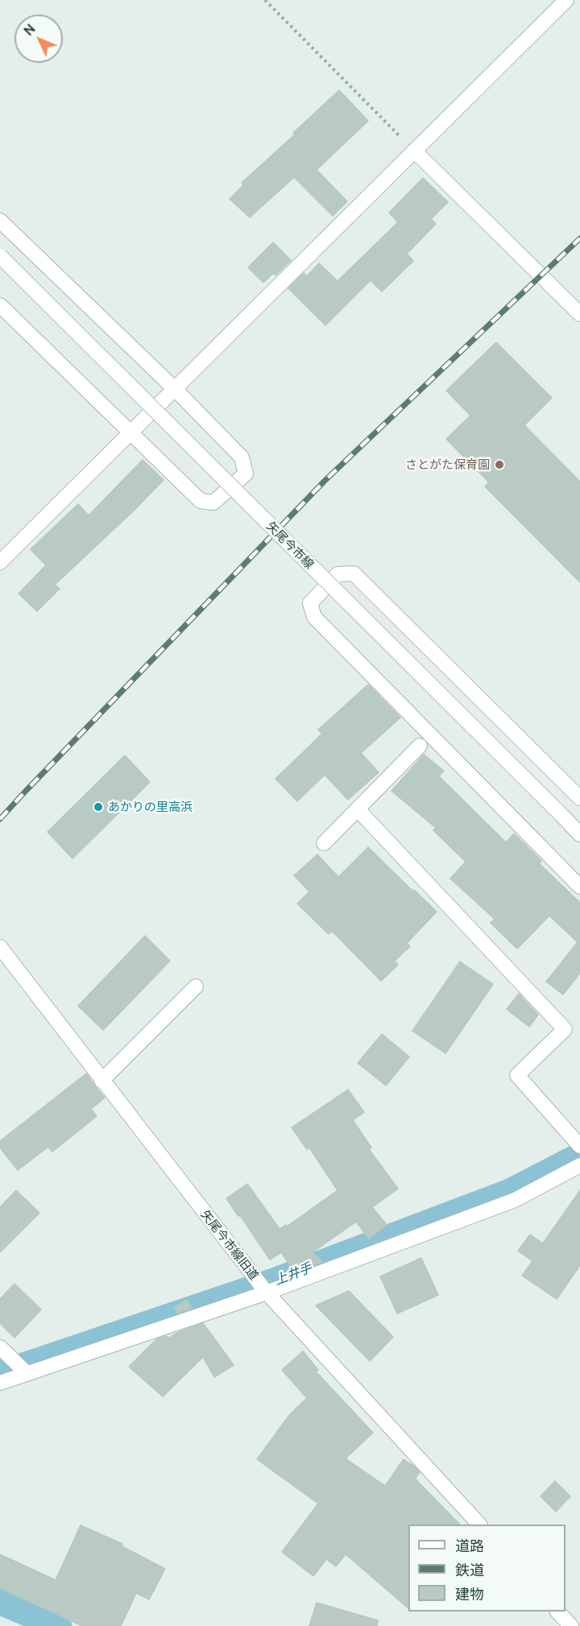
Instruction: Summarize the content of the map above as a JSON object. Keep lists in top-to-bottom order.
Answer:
{
  "streets": {
    "street": ["矢尾今市線", "矢尾今市線旧道"]
  },
  "water": ["上井手"],
  "places": ["さとがた保育園", "あかりの里高浜"],
  "legend": ["道路", "鉄道", "建物"],
  "north": "top left"
}
